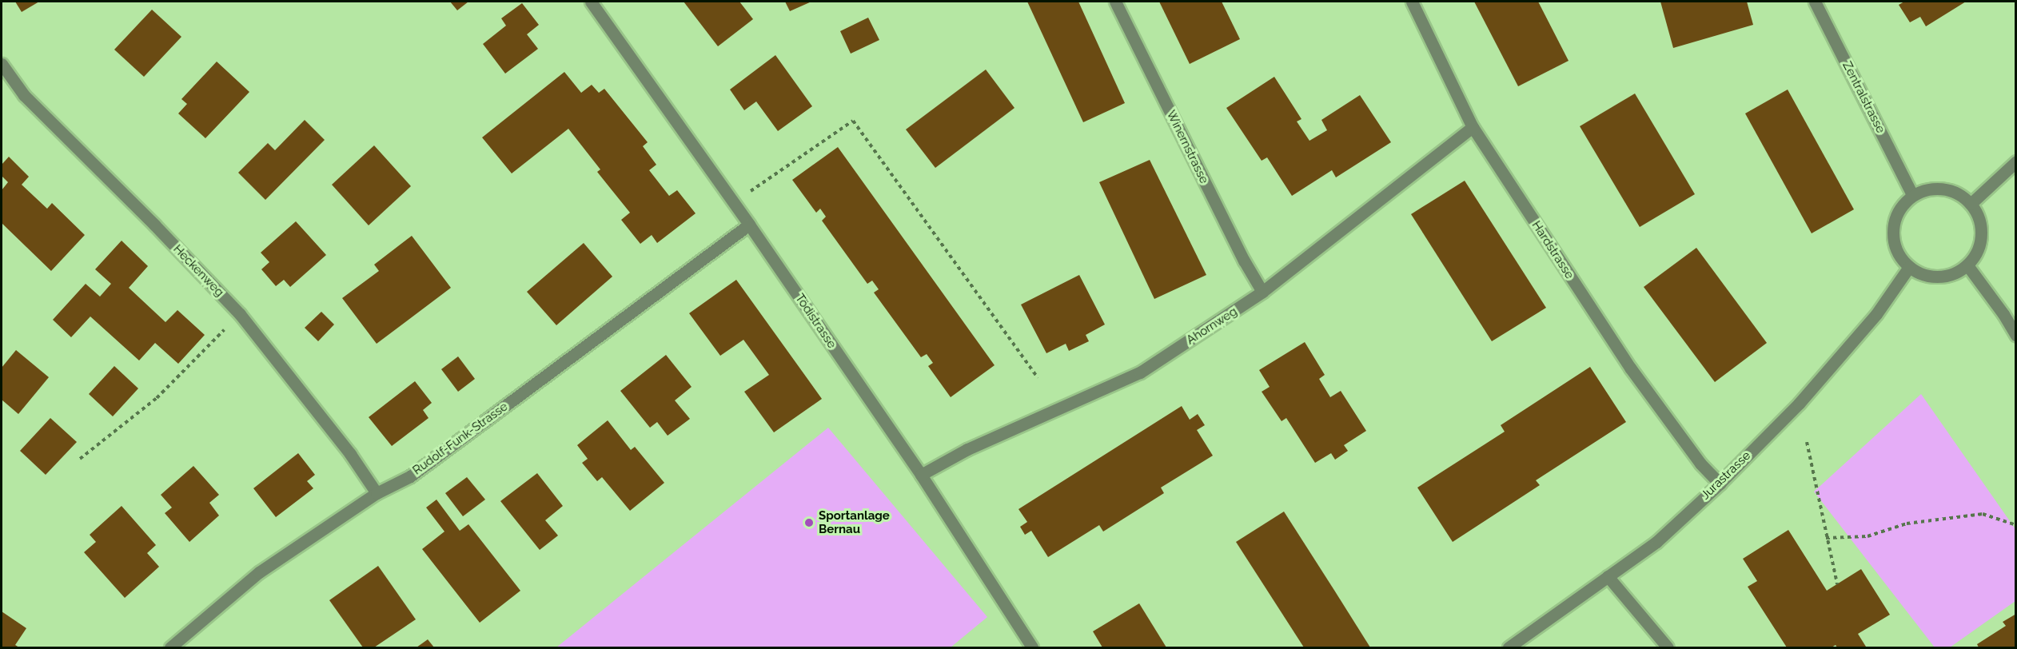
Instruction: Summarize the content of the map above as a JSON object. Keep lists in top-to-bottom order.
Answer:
{
  "streets": {
    "street": [
      "Zentralstrasse",
      "Winernstrasse",
      "Hardstrasse",
      "Heckenweg",
      "Tödistrasse",
      "Ahornweg",
      "Rudolf-Funk-Strasse",
      "Jurastrasse"
    ]
  },
  "crossings": [
    ["Zentralstrasse", "Jurastrasse"],
    ["Winernstrasse", "Ahornweg"],
    ["Hardstrasse", "Ahornweg"],
    ["Hardstrasse", "Jurastrasse"],
    ["Heckenweg", "Rudolf-Funk-Strasse"],
    ["Tödistrasse", "Ahornweg"],
    ["Tödistrasse", "Rudolf-Funk-Strasse"]
  ],
  "places": ["Sportanlage Bernau"]
}
